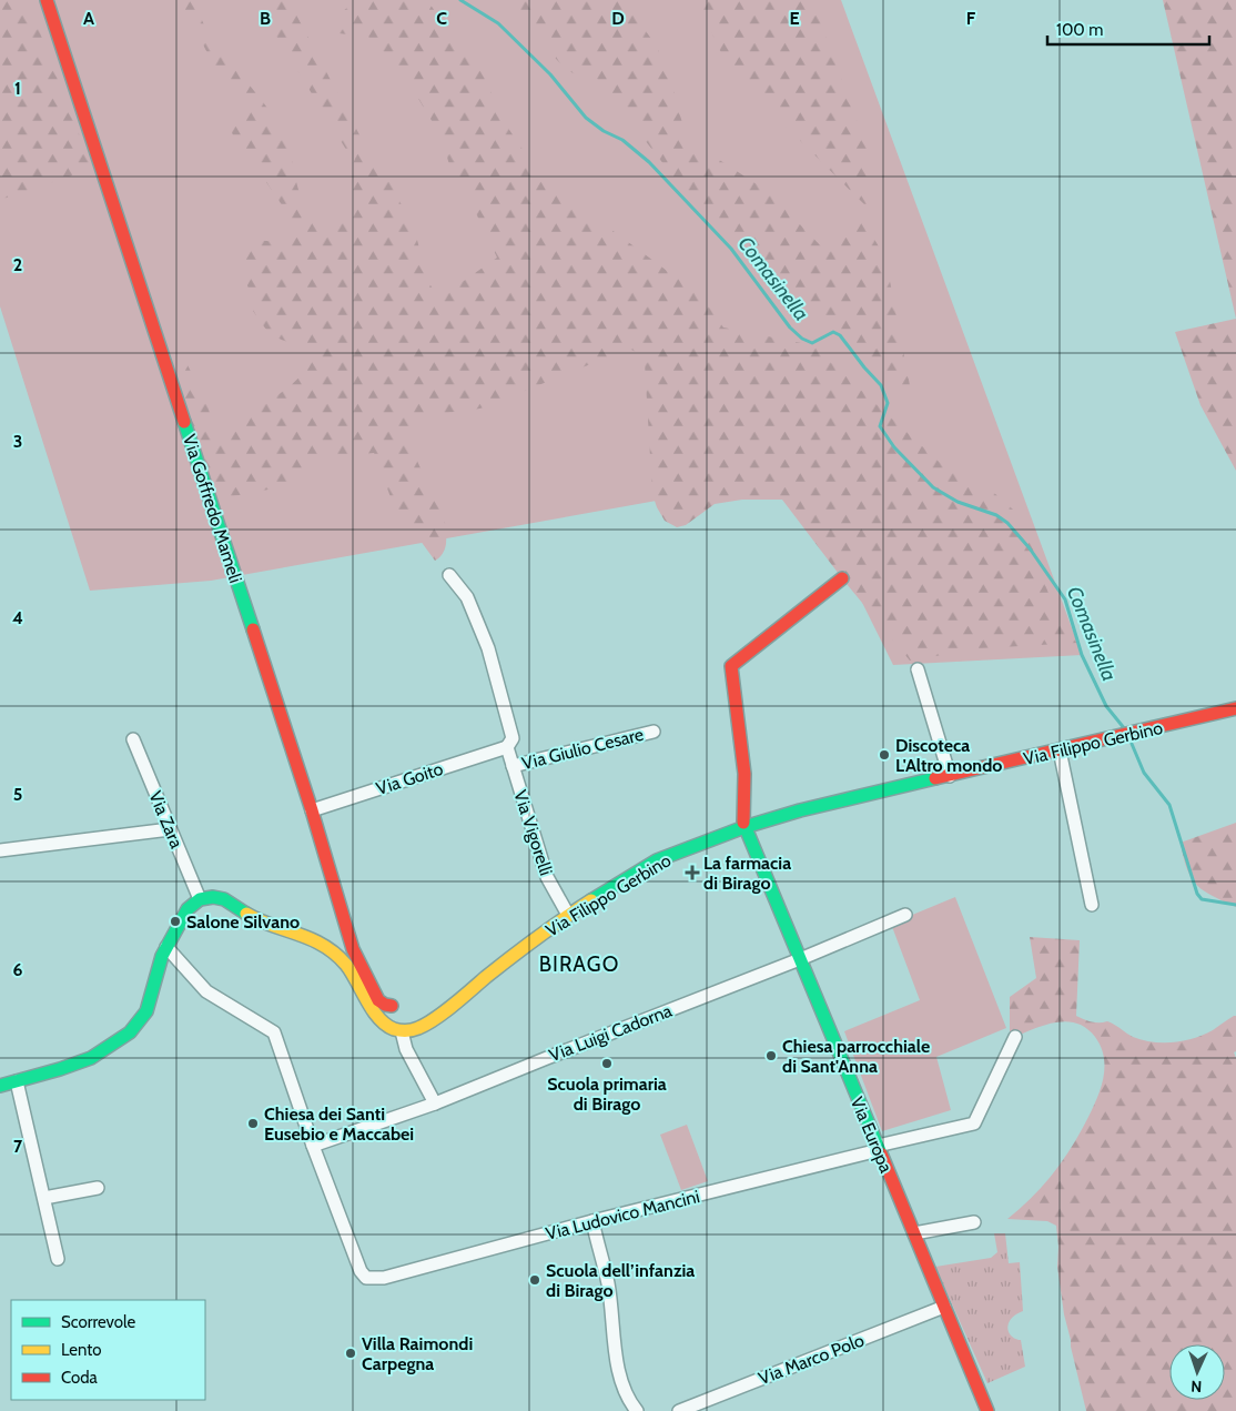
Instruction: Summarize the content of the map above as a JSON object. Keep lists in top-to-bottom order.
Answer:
{
  "streets": {
    "street": [
      "Via Goffredo Mameli",
      "Via Filippo Gerbino",
      "Via Giulio Cesare",
      "Via Goito",
      "Via Zara",
      "Via Vigorelli",
      "Via Luigi Cadorna",
      "Via Europa",
      "Via Ludovico Mancini",
      "Via Marco Polo"
    ]
  },
  "crossings": [
    ["Via Goffredo Mameli", "Via Goito"],
    ["Via Filippo Gerbino", "Via Vigorelli"],
    ["Via Filippo Gerbino", "Via Europa"],
    ["Via Giulio Cesare", "Via Vigorelli"],
    ["Via Goito", "Via Vigorelli"],
    ["Via Luigi Cadorna", "Via Europa"],
    ["Via Luigi Cadorna", "Via Ludovico Mancini"],
    ["Via Europa", "Via Ludovico Mancini"],
    ["Via Europa", "Via Marco Polo"]
  ],
  "districts": ["BIRAGO"],
  "water": ["Comasinella"],
  "places": {
    "other": [
      "Discoteca L'Altro mondo",
      "Salone Silvano",
      "Chiesa parrocchiale di Sant'Anna",
      "Scuola primaria di Birago",
      "Chiesa dei Santi Eusebio e Maccabei",
      "Scuola dell’infanzia di Birago",
      "Villa Raimondi Carpegna"
    ],
    "health": ["La farmacia di Birago"]
  },
  "legend": ["Scorrevole", "Lento", "Coda"],
  "scale_bar": "100 m",
  "north": "bottom",
  "grid": {
    "columns": [
      "A",
      "B",
      "C",
      "D",
      "E",
      "F"
    ],
    "rows": [
      "1",
      "2",
      "3",
      "4",
      "5",
      "6",
      "7"
    ]
  }
}
